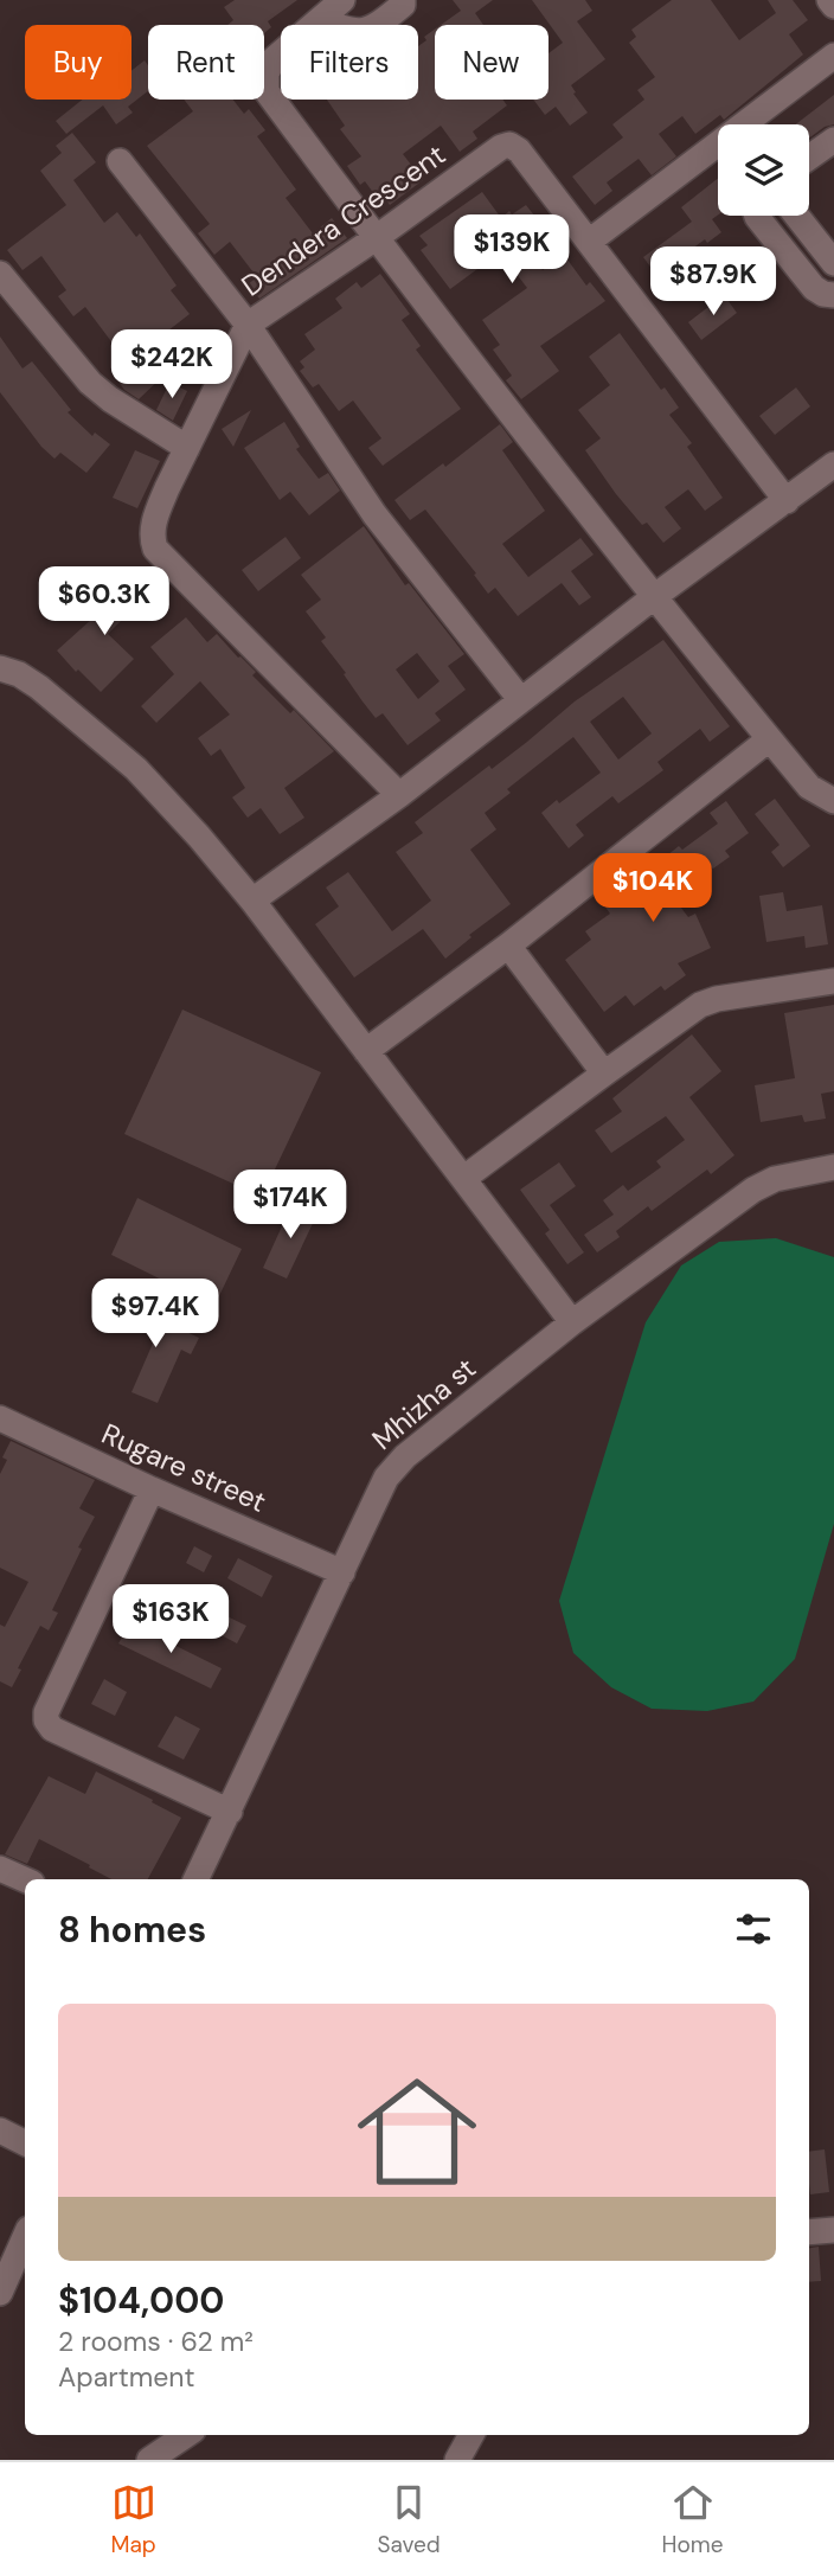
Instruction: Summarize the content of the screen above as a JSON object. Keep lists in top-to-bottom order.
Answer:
{
  "streets": {
    "street": ["Dendera Crescent", "Mhizha st", "Rugare street"]
  },
  "crossings": [
    ["Mhizha st", "Rugare street"]
  ],
  "page": {
    "chip": [
      "Buy",
      "Rent",
      "Filters",
      "New"
    ],
    "price": [
      "$139K",
      "$87.9K",
      "$242K",
      "$60.3K",
      "$104K",
      "$174K",
      "$97.4K",
      "$163K"
    ],
    "heading": "8 homes",
    "list": [
      {
        "name": "$104,000",
        "note": "2 rooms · 62 m² · Apartment"
      }
    ],
    "tabs": ["Map", "Saved", "Home"]
  }
}
